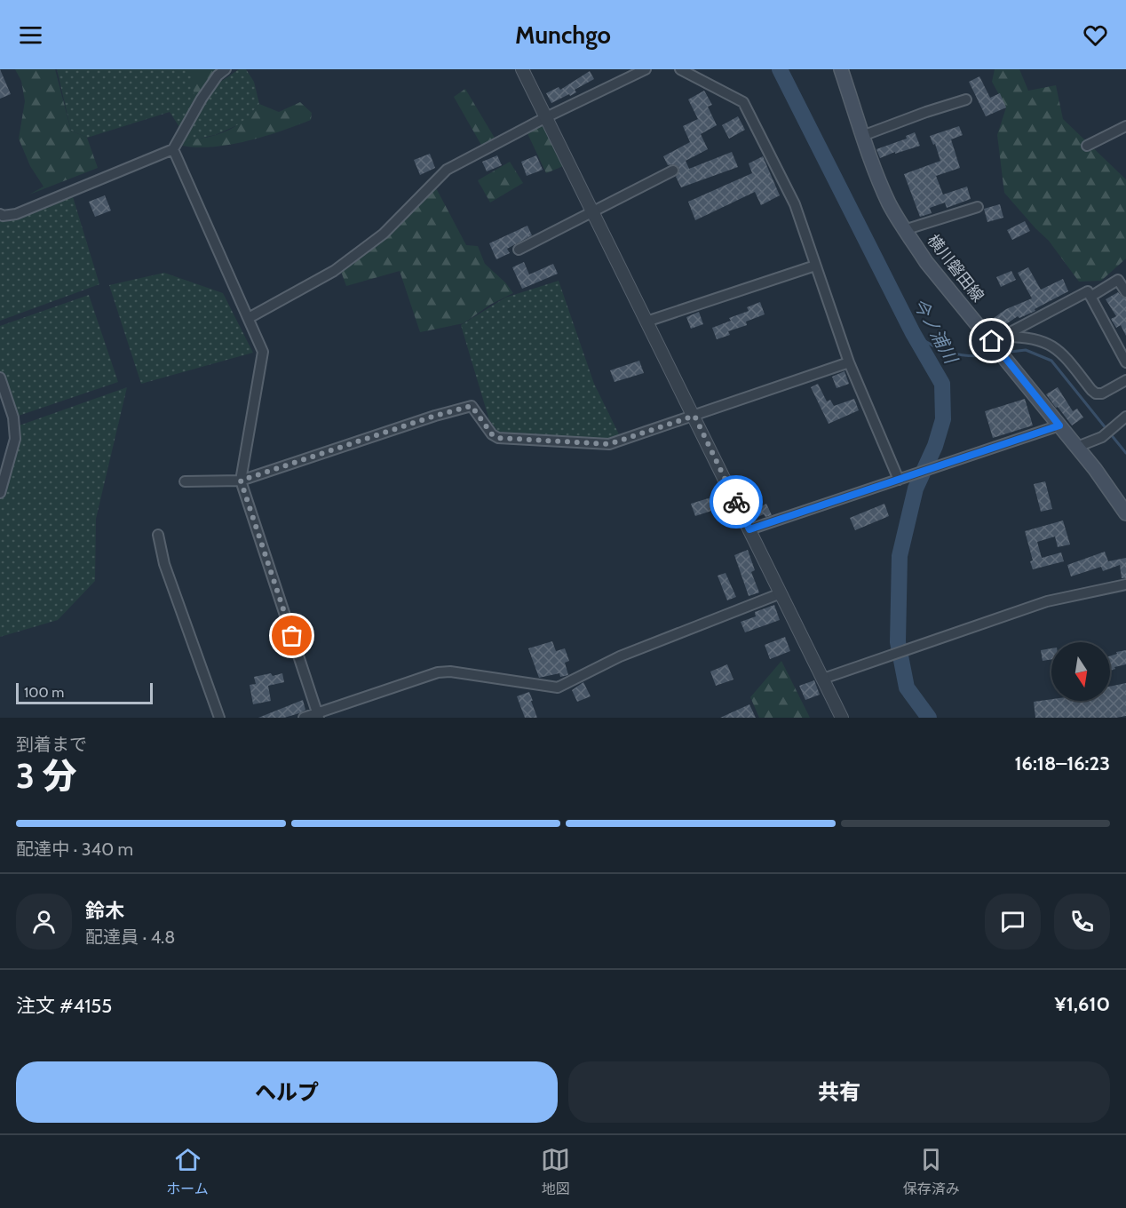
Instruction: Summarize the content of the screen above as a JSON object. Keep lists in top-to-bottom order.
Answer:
{
  "streets": {
    "main road": ["横川磐田線"]
  },
  "water": ["今ノ浦川"],
  "scale_bar": "100 m",
  "north": "bottom",
  "page": {
    "header": "Munchgo",
    "scale": "100 m",
    "heading": ["3 分", "到着まで", "16:18–16:23"],
    "panel": [
      "鈴木",
      "配達員 · 4.8",
      "注文 #4155",
      "¥1,610"
    ],
    "bar": "配達中 · 340 m",
    "buttons": ["ヘルプ", "共有"],
    "tabs": ["ホーム", "地図", "保存済み"]
  }
}
